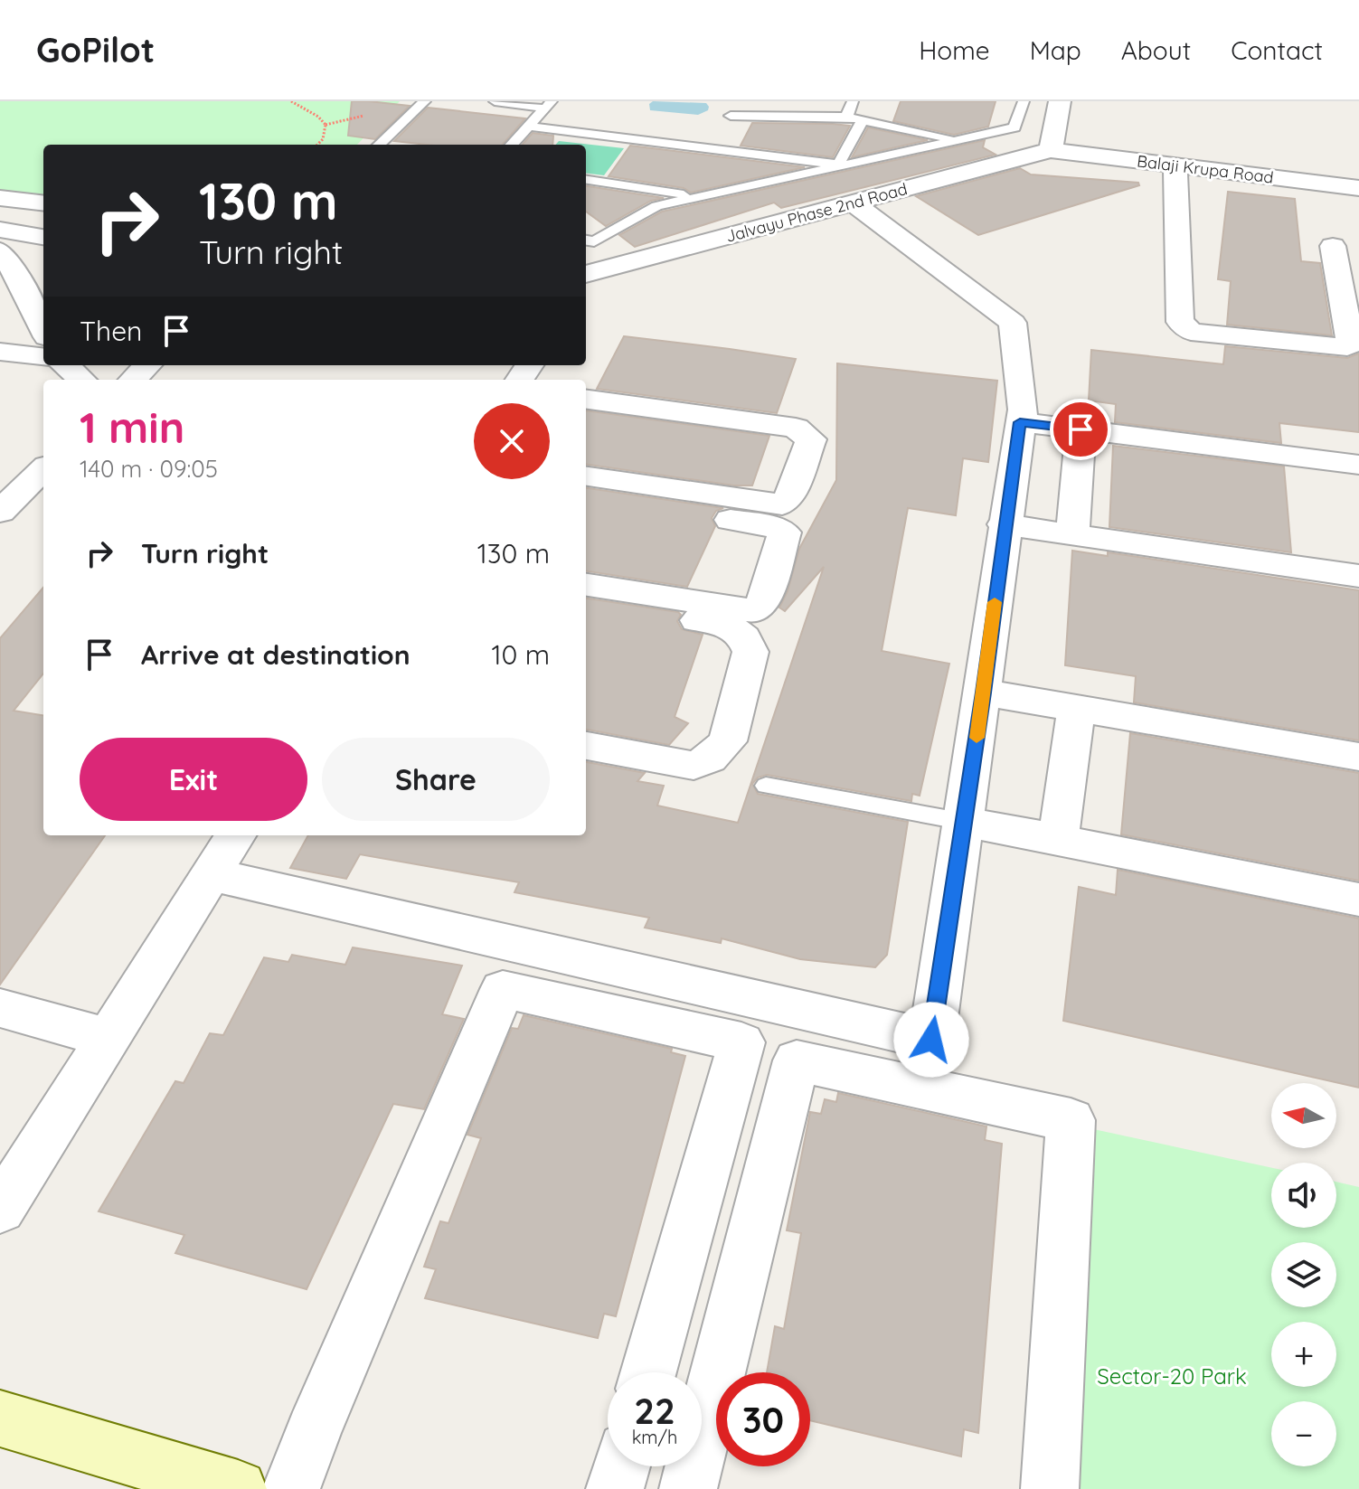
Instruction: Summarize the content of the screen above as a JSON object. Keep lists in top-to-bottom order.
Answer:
{
  "streets": {
    "street": ["Balaji Krupa Road", "Jalvayu Phase 2nd Road"]
  },
  "crossings": [
    ["Balaji Krupa Road", "Jalvayu Phase 2nd Road"]
  ],
  "parks": ["Sector-20 Park"],
  "north": "left",
  "page": {
    "header": "GoPilot",
    "nav": [
      "Home",
      "Map",
      "About",
      "Contact"
    ],
    "turn": ["130 m", "Turn right"],
    "then": "Then",
    "heading": ["1 min", "140 m · 09:05"],
    "list": [
      {
        "name": "Turn right",
        "value": "130 m"
      },
      {
        "name": "Arrive at destination",
        "value": "10 m"
      }
    ],
    "buttons": ["Exit", "Share"],
    "map_buttons": ["+", "−"],
    "speed": "22 km/h",
    "limit": "30"
  }
}
